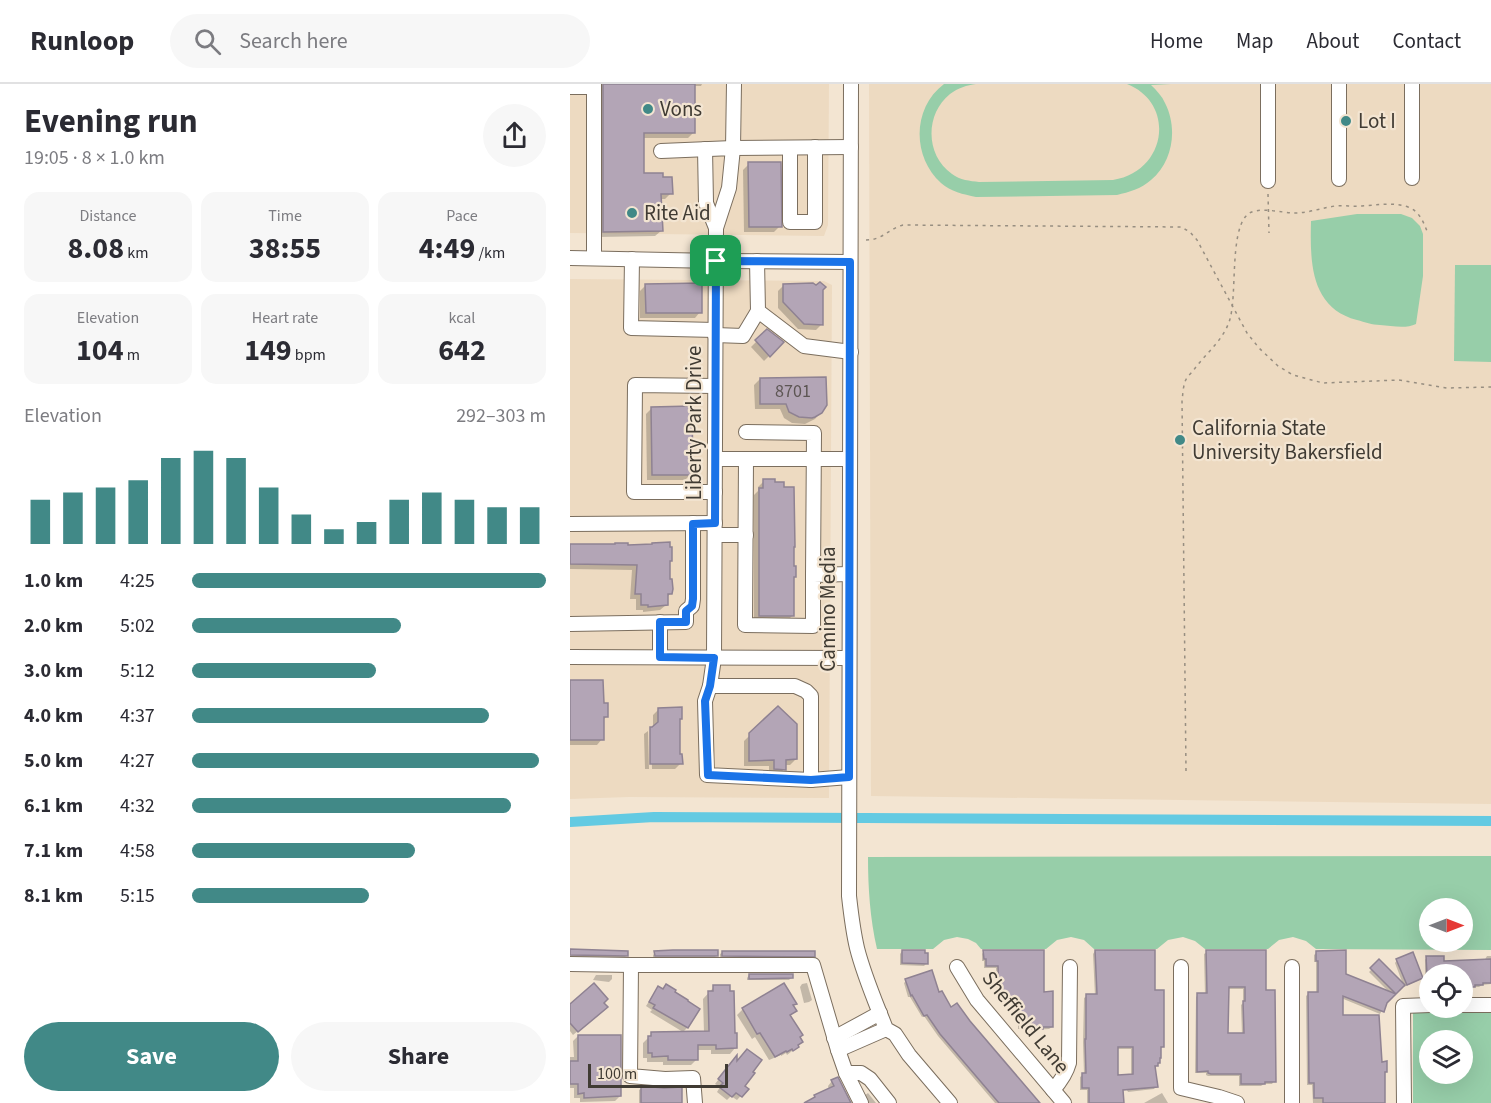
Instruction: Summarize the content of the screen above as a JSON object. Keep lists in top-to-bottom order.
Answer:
{
  "streets": {
    "street": ["Liberty Park Drive", "Camino Media", "Sheffield Lane"]
  },
  "places": [
    "Vons",
    "Lot I",
    "Rite Aid",
    "California State University Bakersfield"
  ],
  "house_numbers": ["8701"],
  "scale_bar": "100 m",
  "north": "right",
  "page": {
    "header": "Runloop",
    "search": "Search here",
    "nav": [
      "Home",
      "Map",
      "About",
      "Contact"
    ],
    "heading": ["Evening run", "19:05 · 8 × 1.0 km"],
    "stats": [
      ["Distance", "8.08 km"],
      ["Time", "38:55"],
      ["Pace", "4:49 /km"],
      ["Elevation", "104 m"],
      ["Heart rate", "149 bpm"],
      ["kcal", "642"]
    ],
    "chart": ["Elevation", "292–303 m"],
    "list": [
      {
        "name": "1.0 km",
        "note": "4:25"
      },
      {
        "name": "2.0 km",
        "note": "5:02"
      },
      {
        "name": "3.0 km",
        "note": "5:12"
      },
      {
        "name": "4.0 km",
        "note": "4:37"
      },
      {
        "name": "5.0 km",
        "note": "4:27"
      },
      {
        "name": "6.1 km",
        "note": "4:32"
      },
      {
        "name": "7.1 km",
        "note": "4:58"
      },
      {
        "name": "8.1 km",
        "note": "5:15"
      }
    ],
    "buttons": ["Save", "Share"],
    "scale": "100 m"
  }
}
